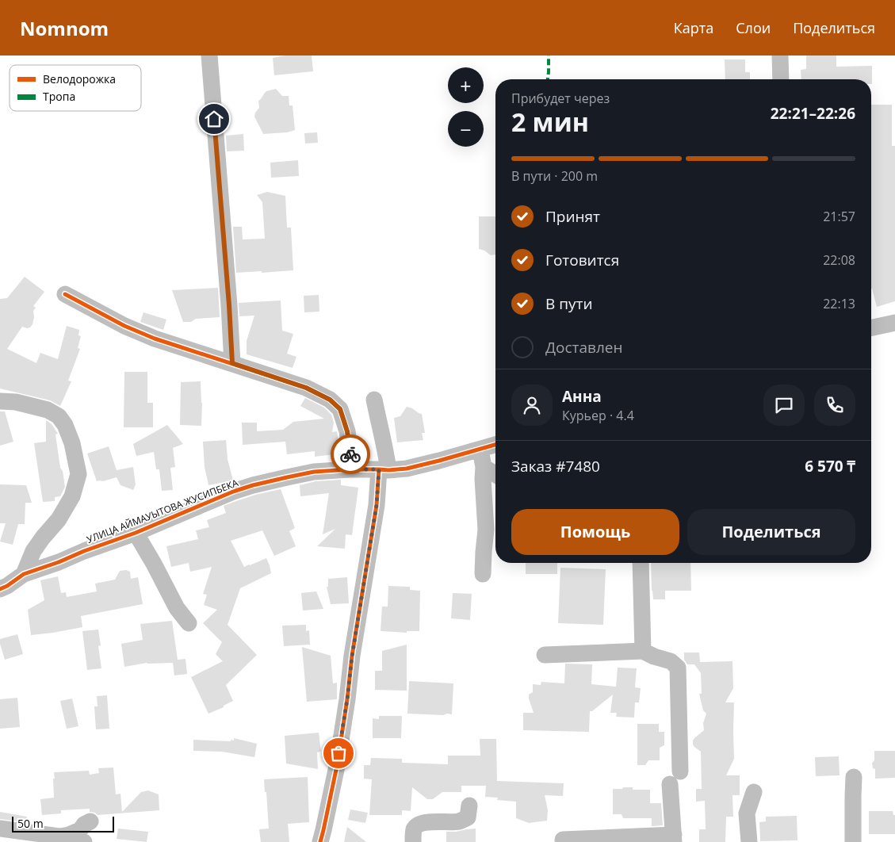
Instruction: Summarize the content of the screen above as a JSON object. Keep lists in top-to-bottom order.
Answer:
{
  "streets": {
    "street": ["УЛИЦА АЙМАУЫТОВА ЖУСИПБЕКА"]
  },
  "legend": ["Велодорожка", "Тропа"],
  "scale_bar": "50 m",
  "page": {
    "header": "Nomnom",
    "nav": ["Карта", "Слои", "Поделиться"],
    "map_buttons": ["+", "−"],
    "heading": ["2 мин", "Прибудет через", "22:21–22:26"],
    "panel": [
      "Анна",
      "Курьер · 4.4",
      "Заказ #7480",
      "6 570 ₸"
    ],
    "bar": "В пути · 200 m",
    "list": [
      ["Принят", "21:57"],
      ["Готовится", "22:08"],
      ["В пути", "22:13"],
      "Доставлен"
    ],
    "buttons": ["Помощь", "Поделиться"],
    "scale": "50 m"
  }
}
